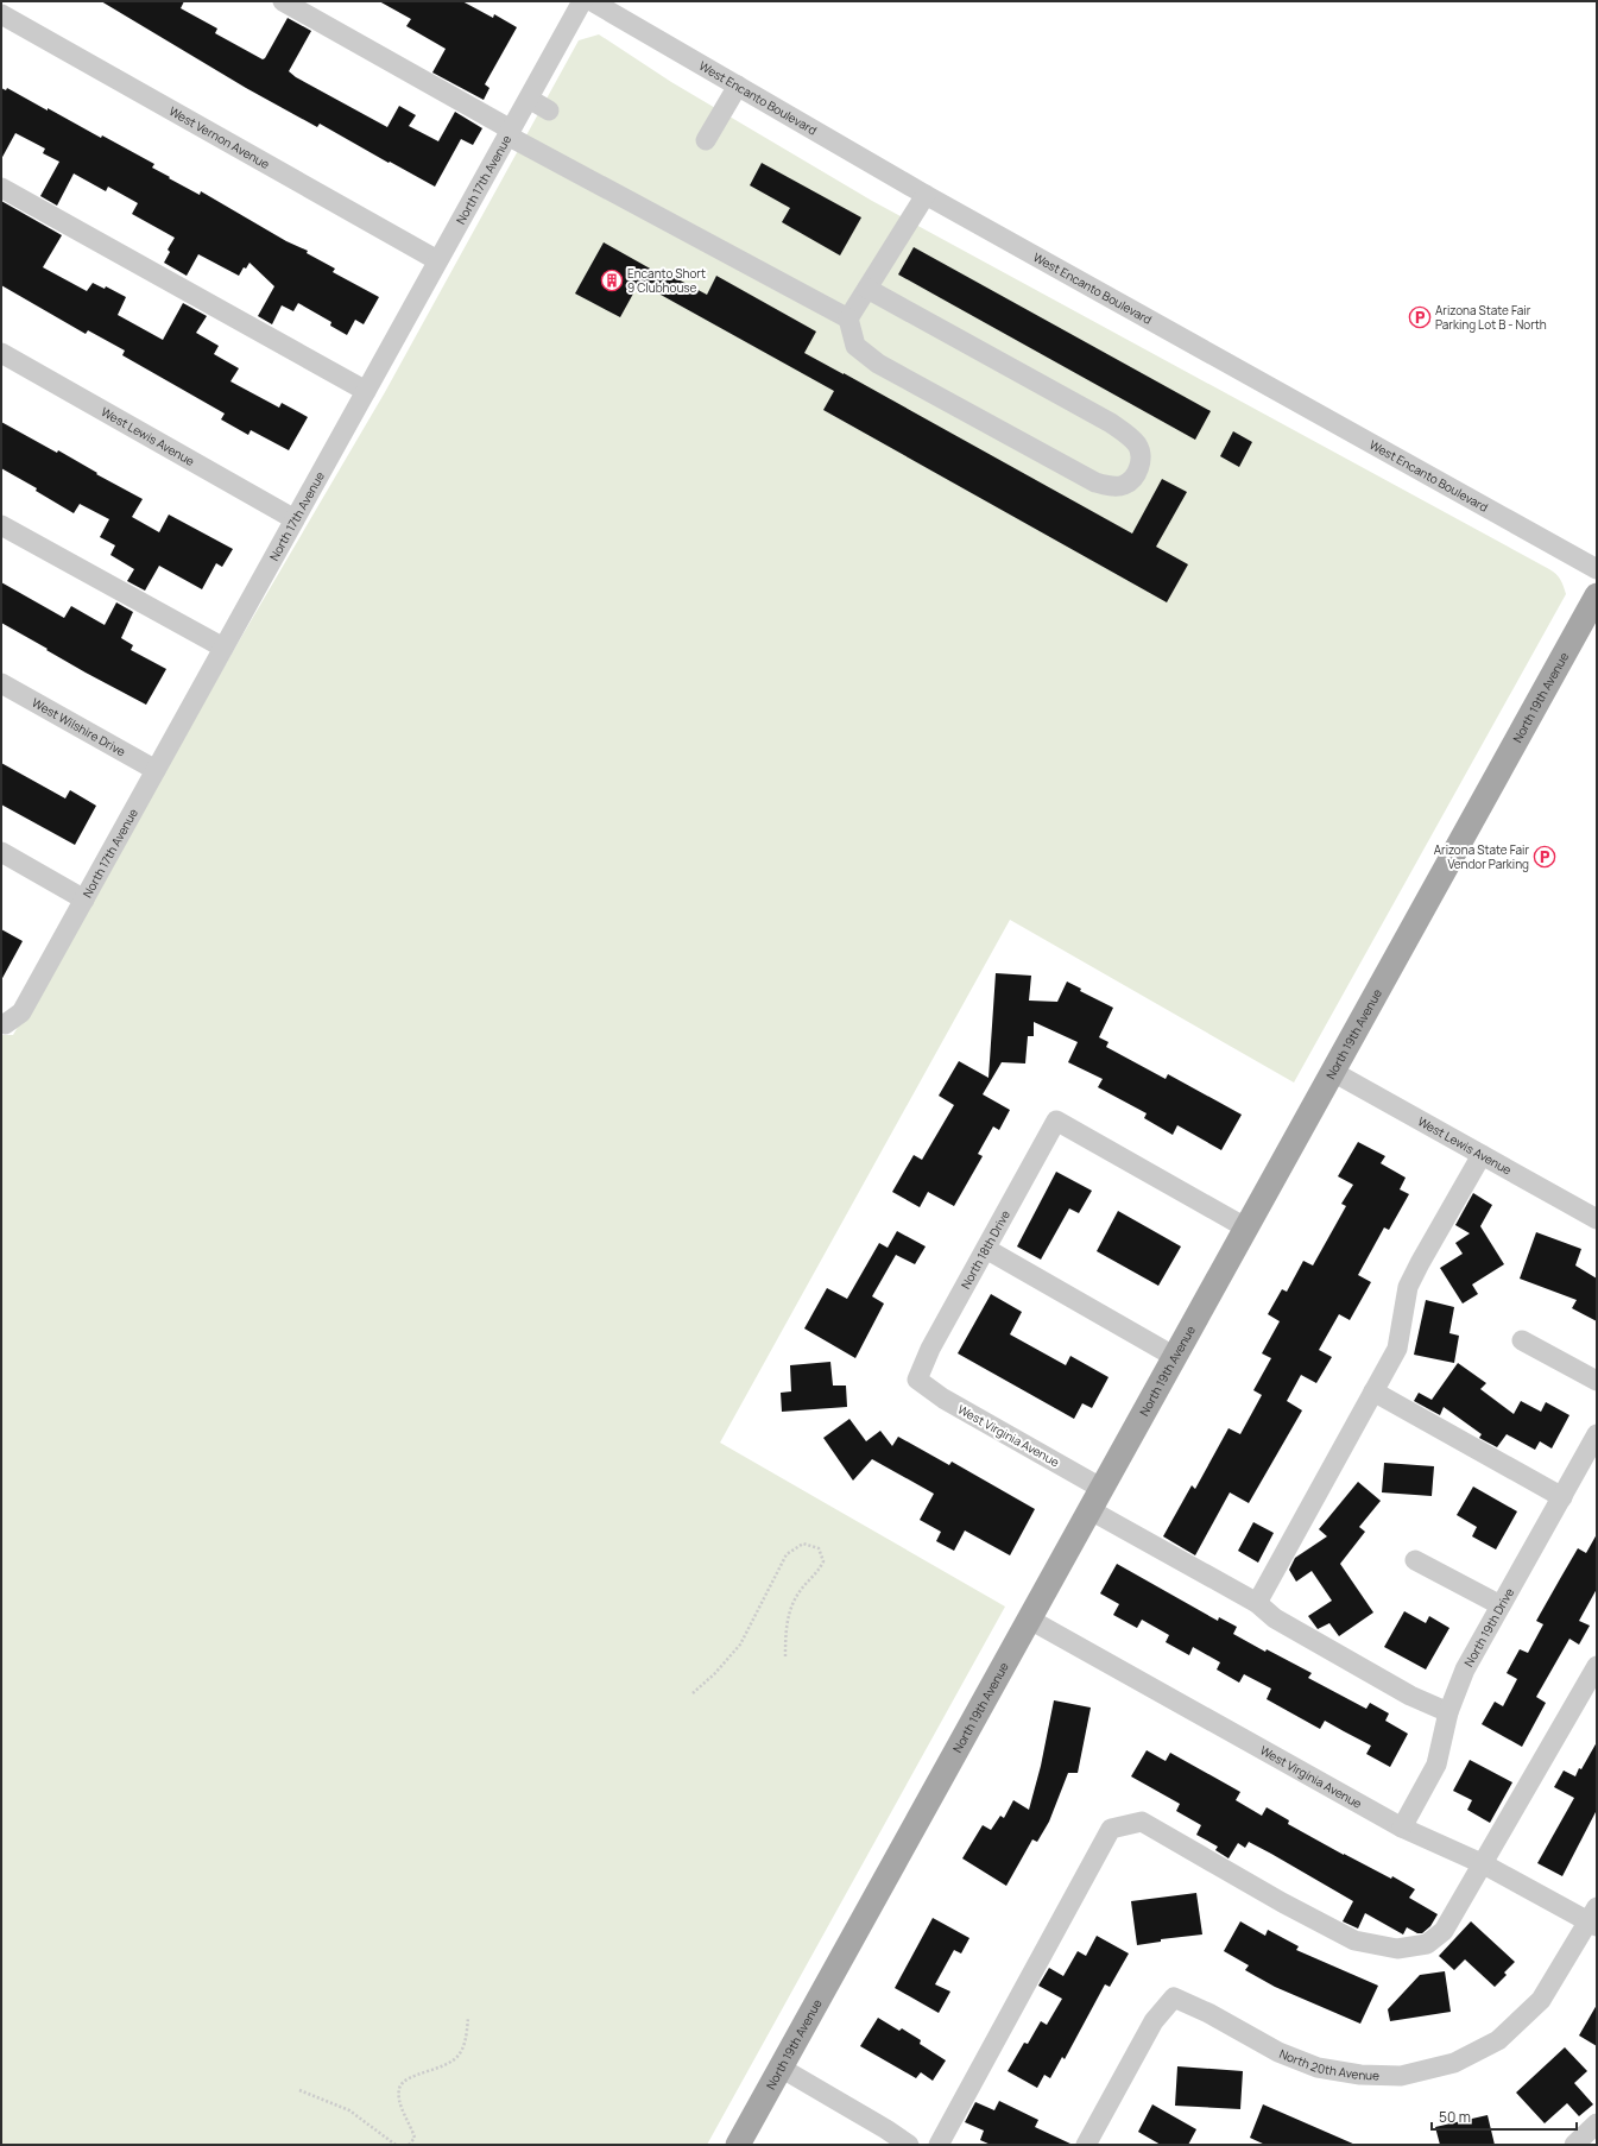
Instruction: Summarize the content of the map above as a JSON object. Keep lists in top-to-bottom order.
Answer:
{
  "streets": {
    "main road": ["North 19th Avenue"],
    "street": [
      "West Encanto Boulevard",
      "West Vernon Avenue",
      "North 17th Avenue",
      "West Lewis Avenue",
      "West Wilshire Drive",
      "North 18th Drive",
      "West Virginia Avenue",
      "North 19th Drive",
      "North 20th Avenue"
    ]
  },
  "crossings": [
    ["West Vernon Avenue", "North 17th Avenue"],
    ["North 17th Avenue", "West Lewis Avenue"],
    ["North 17th Avenue", "West Wilshire Drive"],
    ["West Lewis Avenue", "North 19th Avenue"],
    ["North 19th Avenue", "North 18th Drive"],
    ["North 19th Avenue", "West Virginia Avenue"],
    ["North 18th Drive", "West Virginia Avenue"],
    ["West Virginia Avenue", "North 19th Drive"],
    ["West Virginia Avenue", "North 20th Avenue"]
  ],
  "places": {
    "building": ["Encanto Short 9 Clubhouse"],
    "parking": ["Arizona State Fair Parking Lot B - North", "Arizona State Fair Vendor Parking"]
  },
  "scale_bar": "50 m"
}
